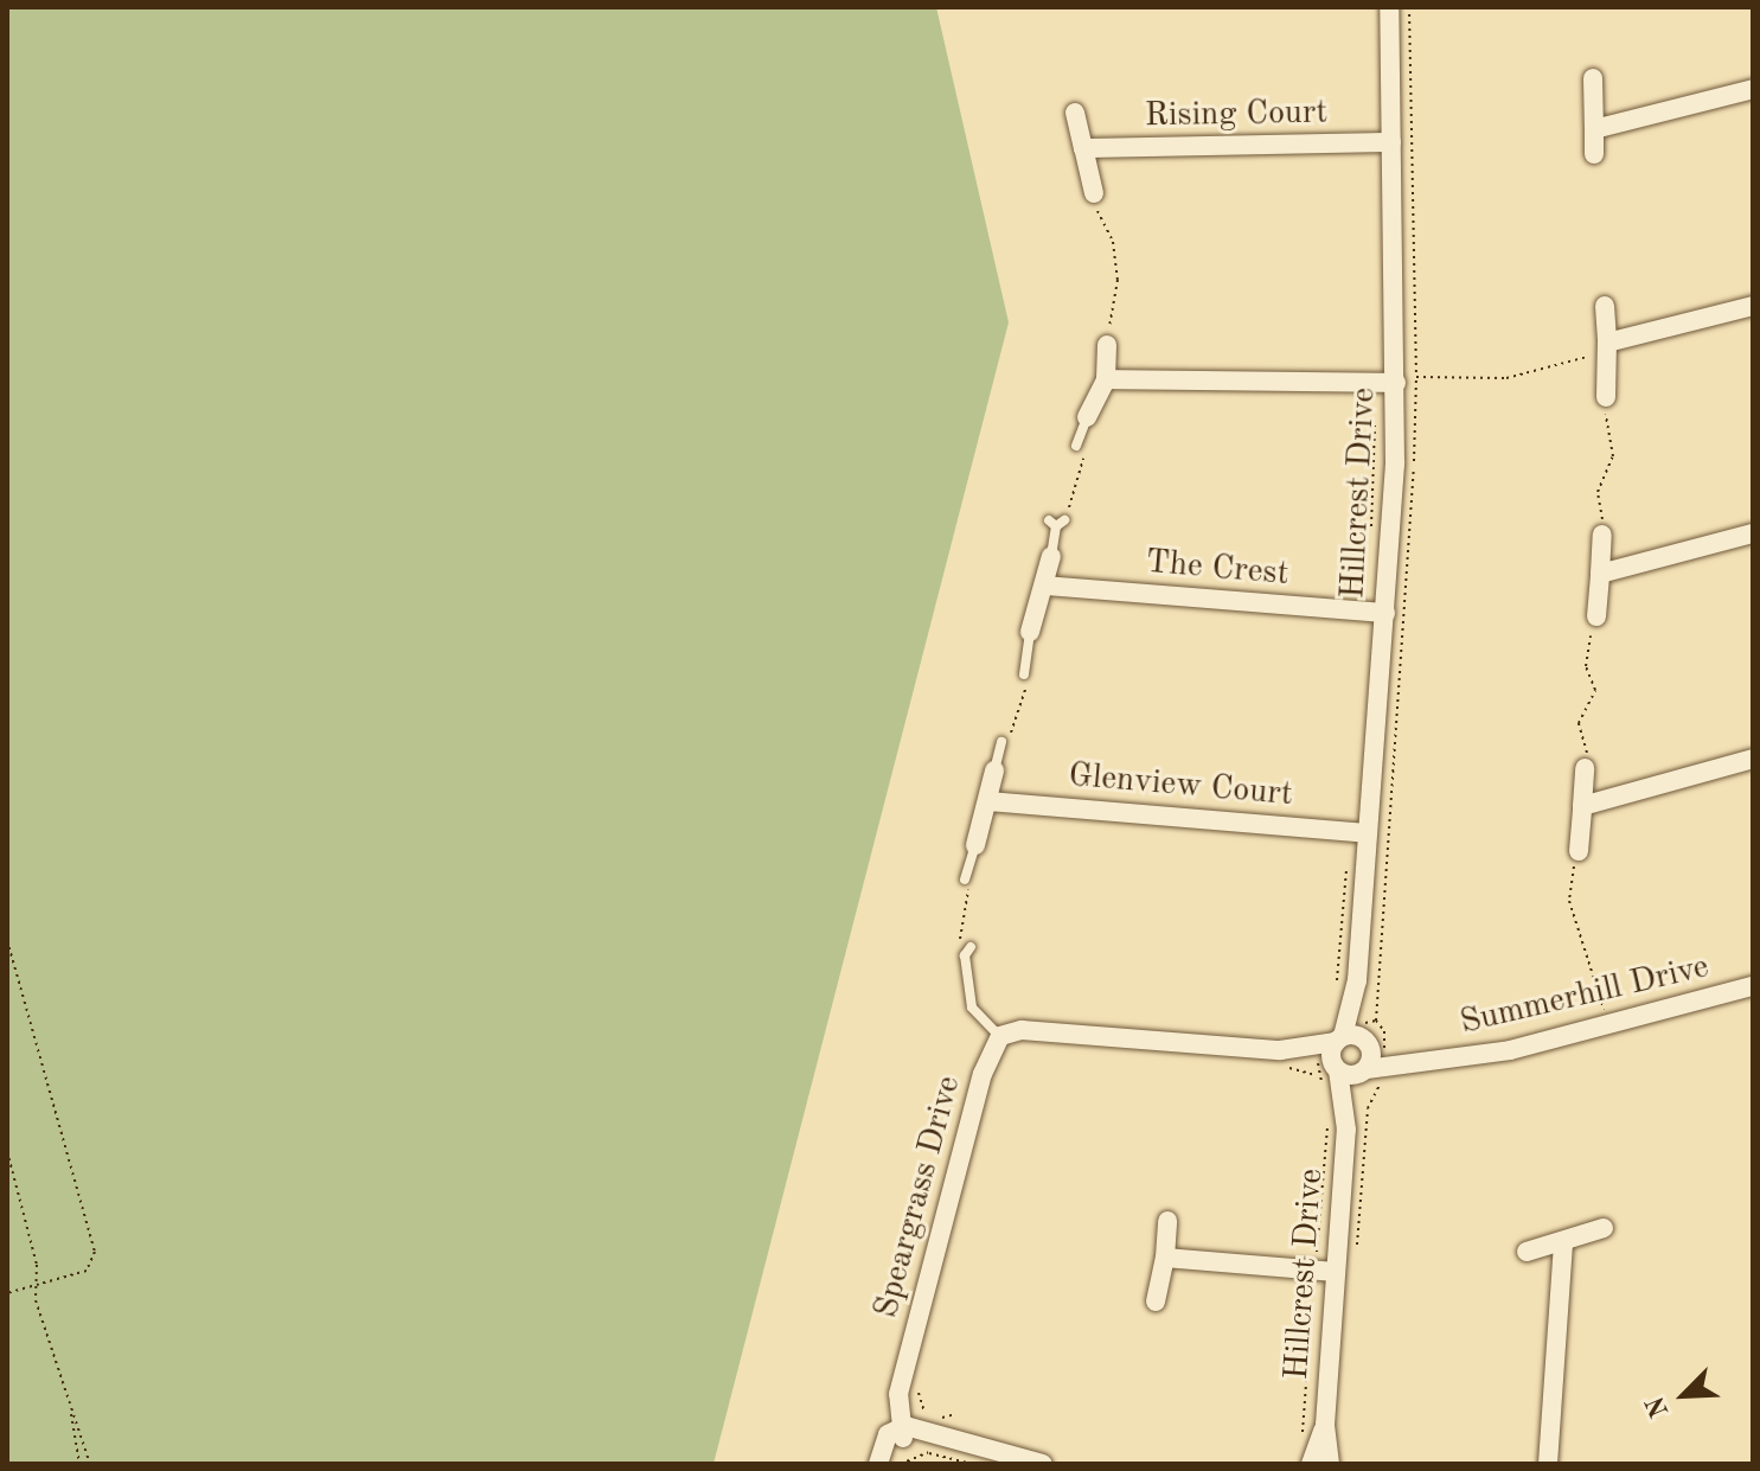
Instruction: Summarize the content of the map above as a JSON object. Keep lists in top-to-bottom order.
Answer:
{
  "streets": {
    "street": [
      "Rising Court",
      "Hillcrest Drive",
      "The Crest",
      "Glenview Court",
      "Summerhill Drive",
      "Speargrass Drive"
    ]
  },
  "crossings": [
    ["Rising Court", "Hillcrest Drive"],
    ["Hillcrest Drive", "The Crest"],
    ["Hillcrest Drive", "Glenview Court"],
    ["Hillcrest Drive", "Summerhill Drive"]
  ],
  "north": "bottom left"
}
